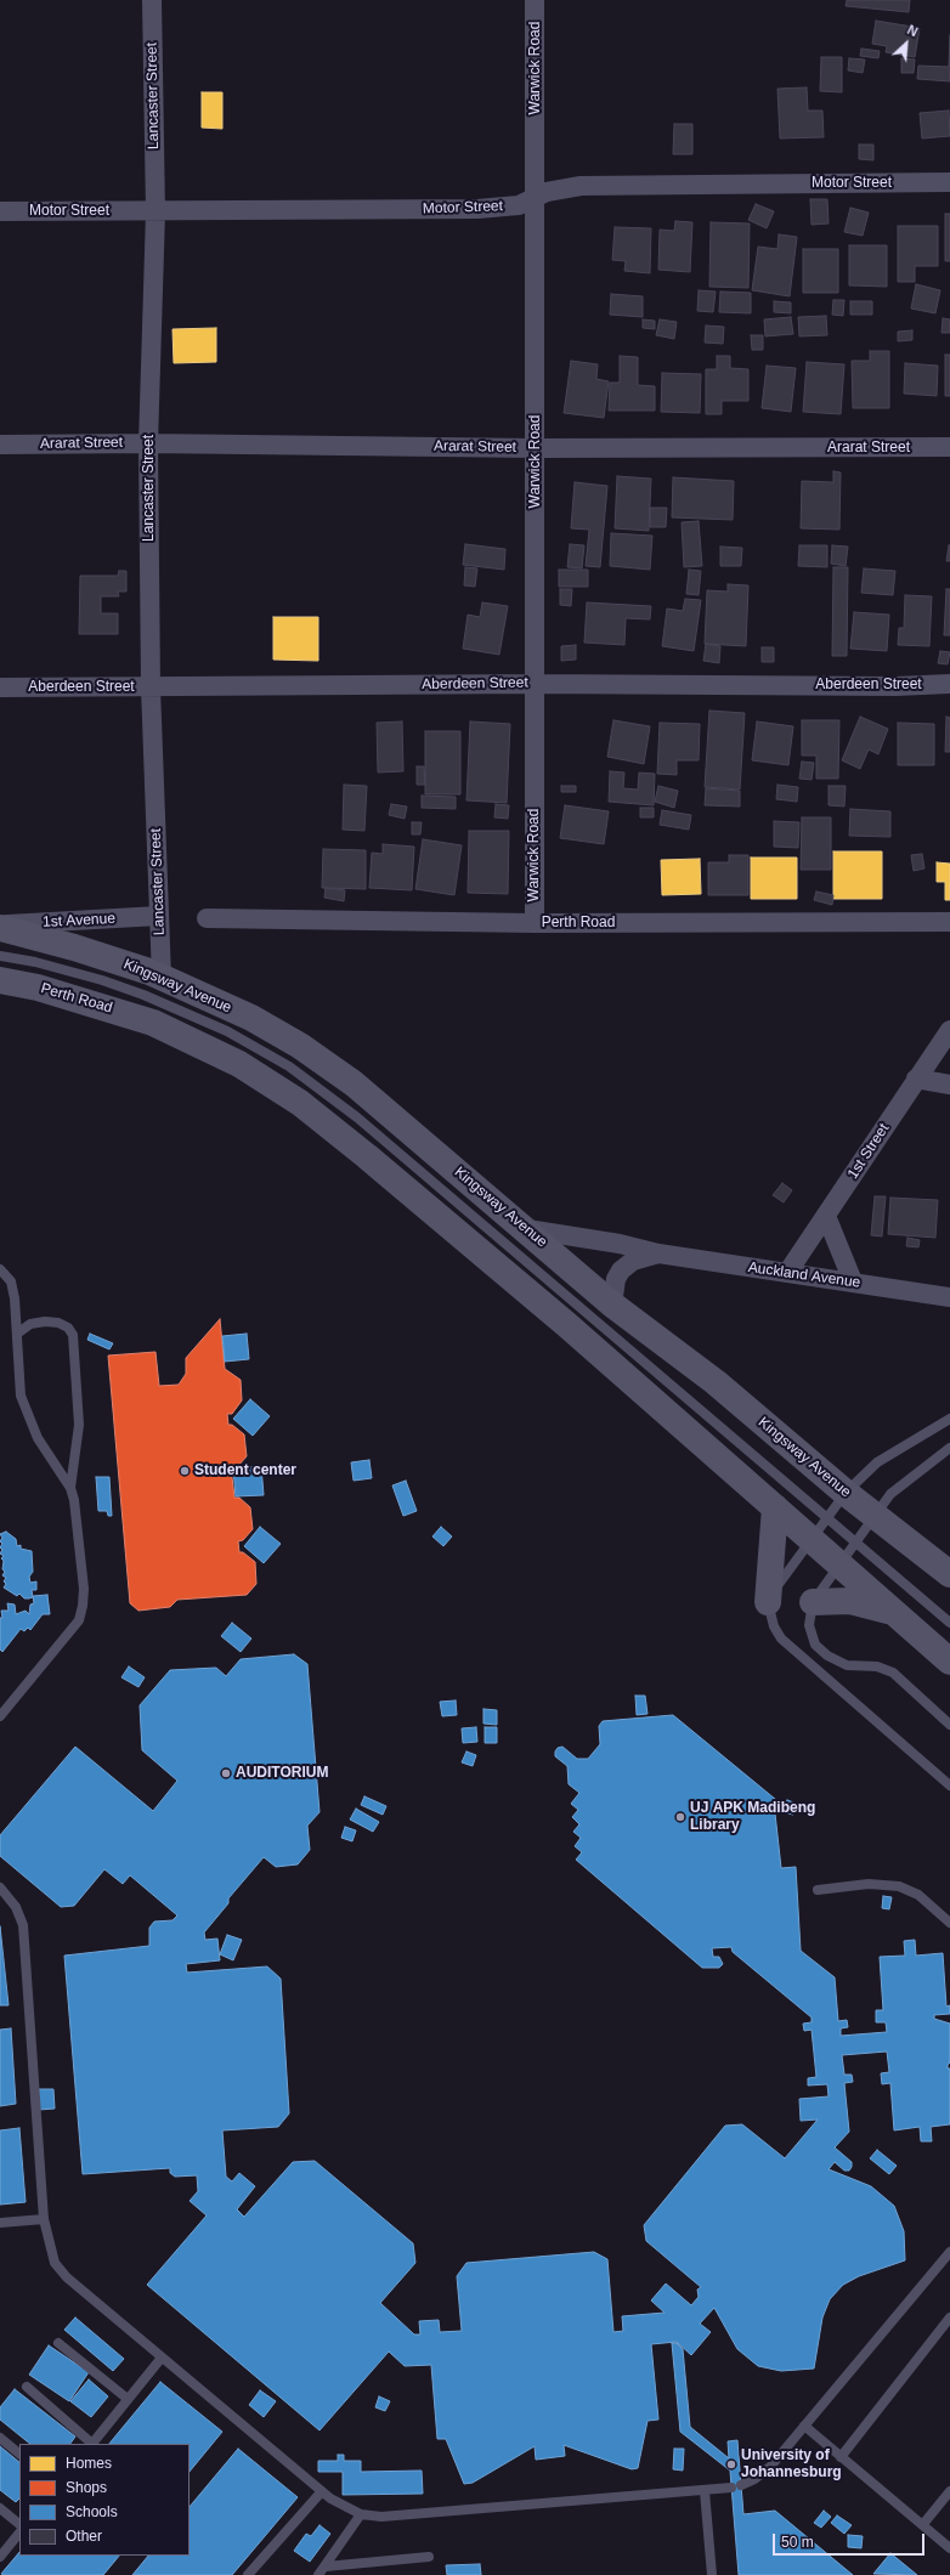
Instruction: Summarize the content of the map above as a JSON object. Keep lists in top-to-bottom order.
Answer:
{
  "streets": {
    "main road": ["Perth Road", "Kingsway Avenue"],
    "street": [
      "Warwick Road",
      "Lancaster Street",
      "Motor Street",
      "Ararat Street",
      "Aberdeen Street",
      "1st Avenue",
      "1st Street",
      "Auckland Avenue"
    ]
  },
  "crossings": [
    ["Warwick Road", "Motor Street"],
    ["Warwick Road", "Ararat Street"],
    ["Warwick Road", "Aberdeen Street"],
    ["Warwick Road", "Perth Road"],
    ["Lancaster Street", "Motor Street"],
    ["Lancaster Street", "Ararat Street"],
    ["Lancaster Street", "Aberdeen Street"],
    ["Lancaster Street", "1st Avenue"],
    ["Lancaster Street", "Kingsway Avenue"],
    ["1st Avenue", "Kingsway Avenue"],
    ["Kingsway Avenue", "Auckland Avenue"],
    ["1st Street", "Auckland Avenue"]
  ],
  "places": [
    "Student center",
    "AUDITORIUM",
    "UJ APK Madibeng Library",
    "University of Johannesburg"
  ],
  "legend": [
    "Homes",
    "Shops",
    "Schools",
    "Other"
  ],
  "scale_bar": "50 m",
  "north": "top right"
}
